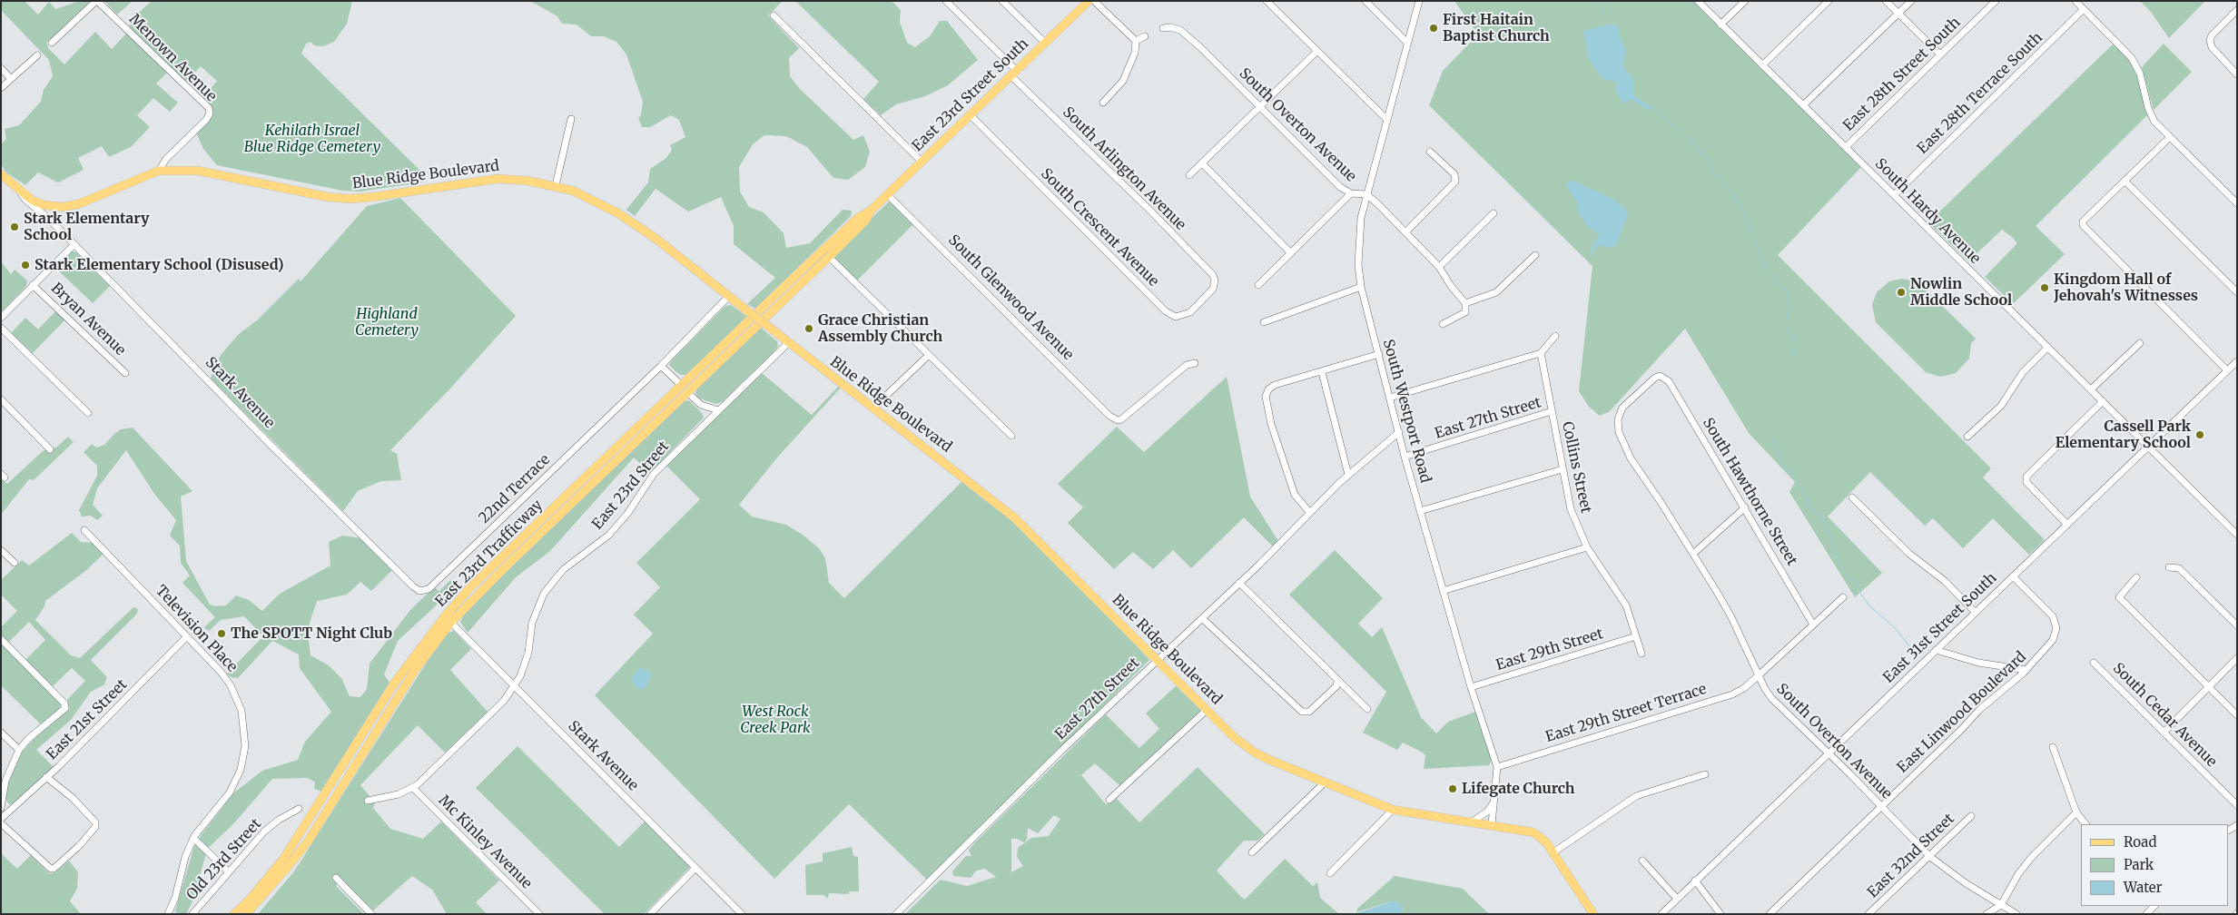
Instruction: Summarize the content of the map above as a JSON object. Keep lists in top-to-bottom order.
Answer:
{
  "streets": {
    "main road": [
      "East 23rd Street South",
      "Blue Ridge Boulevard",
      "Stark Avenue",
      "East 23rd Trafficway"
    ],
    "street": [
      "Menown Avenue",
      "East 28th Street South",
      "East 28th Terrace South",
      "South Overton Avenue",
      "South Arlington Avenue",
      "South Hardy Avenue",
      "South Crescent Avenue",
      "South Glenwood Avenue",
      "Bryan Avenue",
      "South Westport Road",
      "East 27th Street",
      "Collins Street",
      "East 23rd Street",
      "22nd Terrace",
      "South Hawthorne Street",
      "East 31st Street South",
      "Television Place",
      "East 29th Street",
      "East Linwood Boulevard",
      "East 29th Street Terrace",
      "South Cedar Avenue",
      "East 21st Street",
      "Mc Kinley Avenue",
      "East 32nd Street",
      "Old 23rd Street"
    ]
  },
  "crossings": [
    ["Menown Avenue", "Blue Ridge Boulevard"],
    ["East 28th Street South", "South Hardy Avenue"],
    ["East 28th Terrace South", "South Hardy Avenue"],
    ["East 23rd Street South", "South Arlington Avenue"],
    ["East 23rd Street South", "South Crescent Avenue"],
    ["East 23rd Street South", "South Glenwood Avenue"],
    ["East 23rd Street South", "East 23rd Trafficway"],
    ["South Overton Avenue", "South Westport Road"],
    ["South Overton Avenue", "South Hawthorne Street"],
    ["South Overton Avenue", "East 31st Street South"],
    ["South Overton Avenue", "East Linwood Boulevard"],
    ["South Overton Avenue", "East 29th Street Terrace"],
    ["South Overton Avenue", "East 32nd Street"],
    ["South Arlington Avenue", "South Crescent Avenue"],
    ["Blue Ridge Boulevard", "Stark Avenue"],
    ["Blue Ridge Boulevard", "South Westport Road"],
    ["Blue Ridge Boulevard", "East 27th Street"],
    ["Blue Ridge Boulevard", "East 23rd Street"],
    ["South Hardy Avenue", "East 31st Street South"],
    ["Stark Avenue", "East 23rd Street"],
    ["Stark Avenue", "22nd Terrace"],
    ["Stark Avenue", "East 23rd Trafficway"],
    ["South Westport Road", "East 27th Street"],
    ["South Westport Road", "East 29th Street"],
    ["South Westport Road", "East 29th Street Terrace"],
    ["East 27th Street", "Collins Street"],
    ["Collins Street", "East 29th Street"],
    ["East 23rd Street", "Mc Kinley Avenue"],
    ["South Hawthorne Street", "East 29th Street Terrace"],
    ["East 31st Street South", "East Linwood Boulevard"],
    ["Television Place", "East 21st Street"]
  ],
  "parks": ["Kehilath Israel Blue Ridge Cemetery", "Highland Cemetery", "West Rock Creek Park"],
  "places": [
    "First Haitain Baptist Church",
    "Stark Elementary School",
    "Stark Elementary School (Disused)",
    "Kingdom Hall of Jehovah's Witnesses",
    "Nowlin Middle School",
    "Grace Christian Assembly Church",
    "Cassell Park Elementary School",
    "The SPOTT Night Club",
    "Lifegate Church"
  ],
  "legend": ["Road", "Park", "Water"]
}
